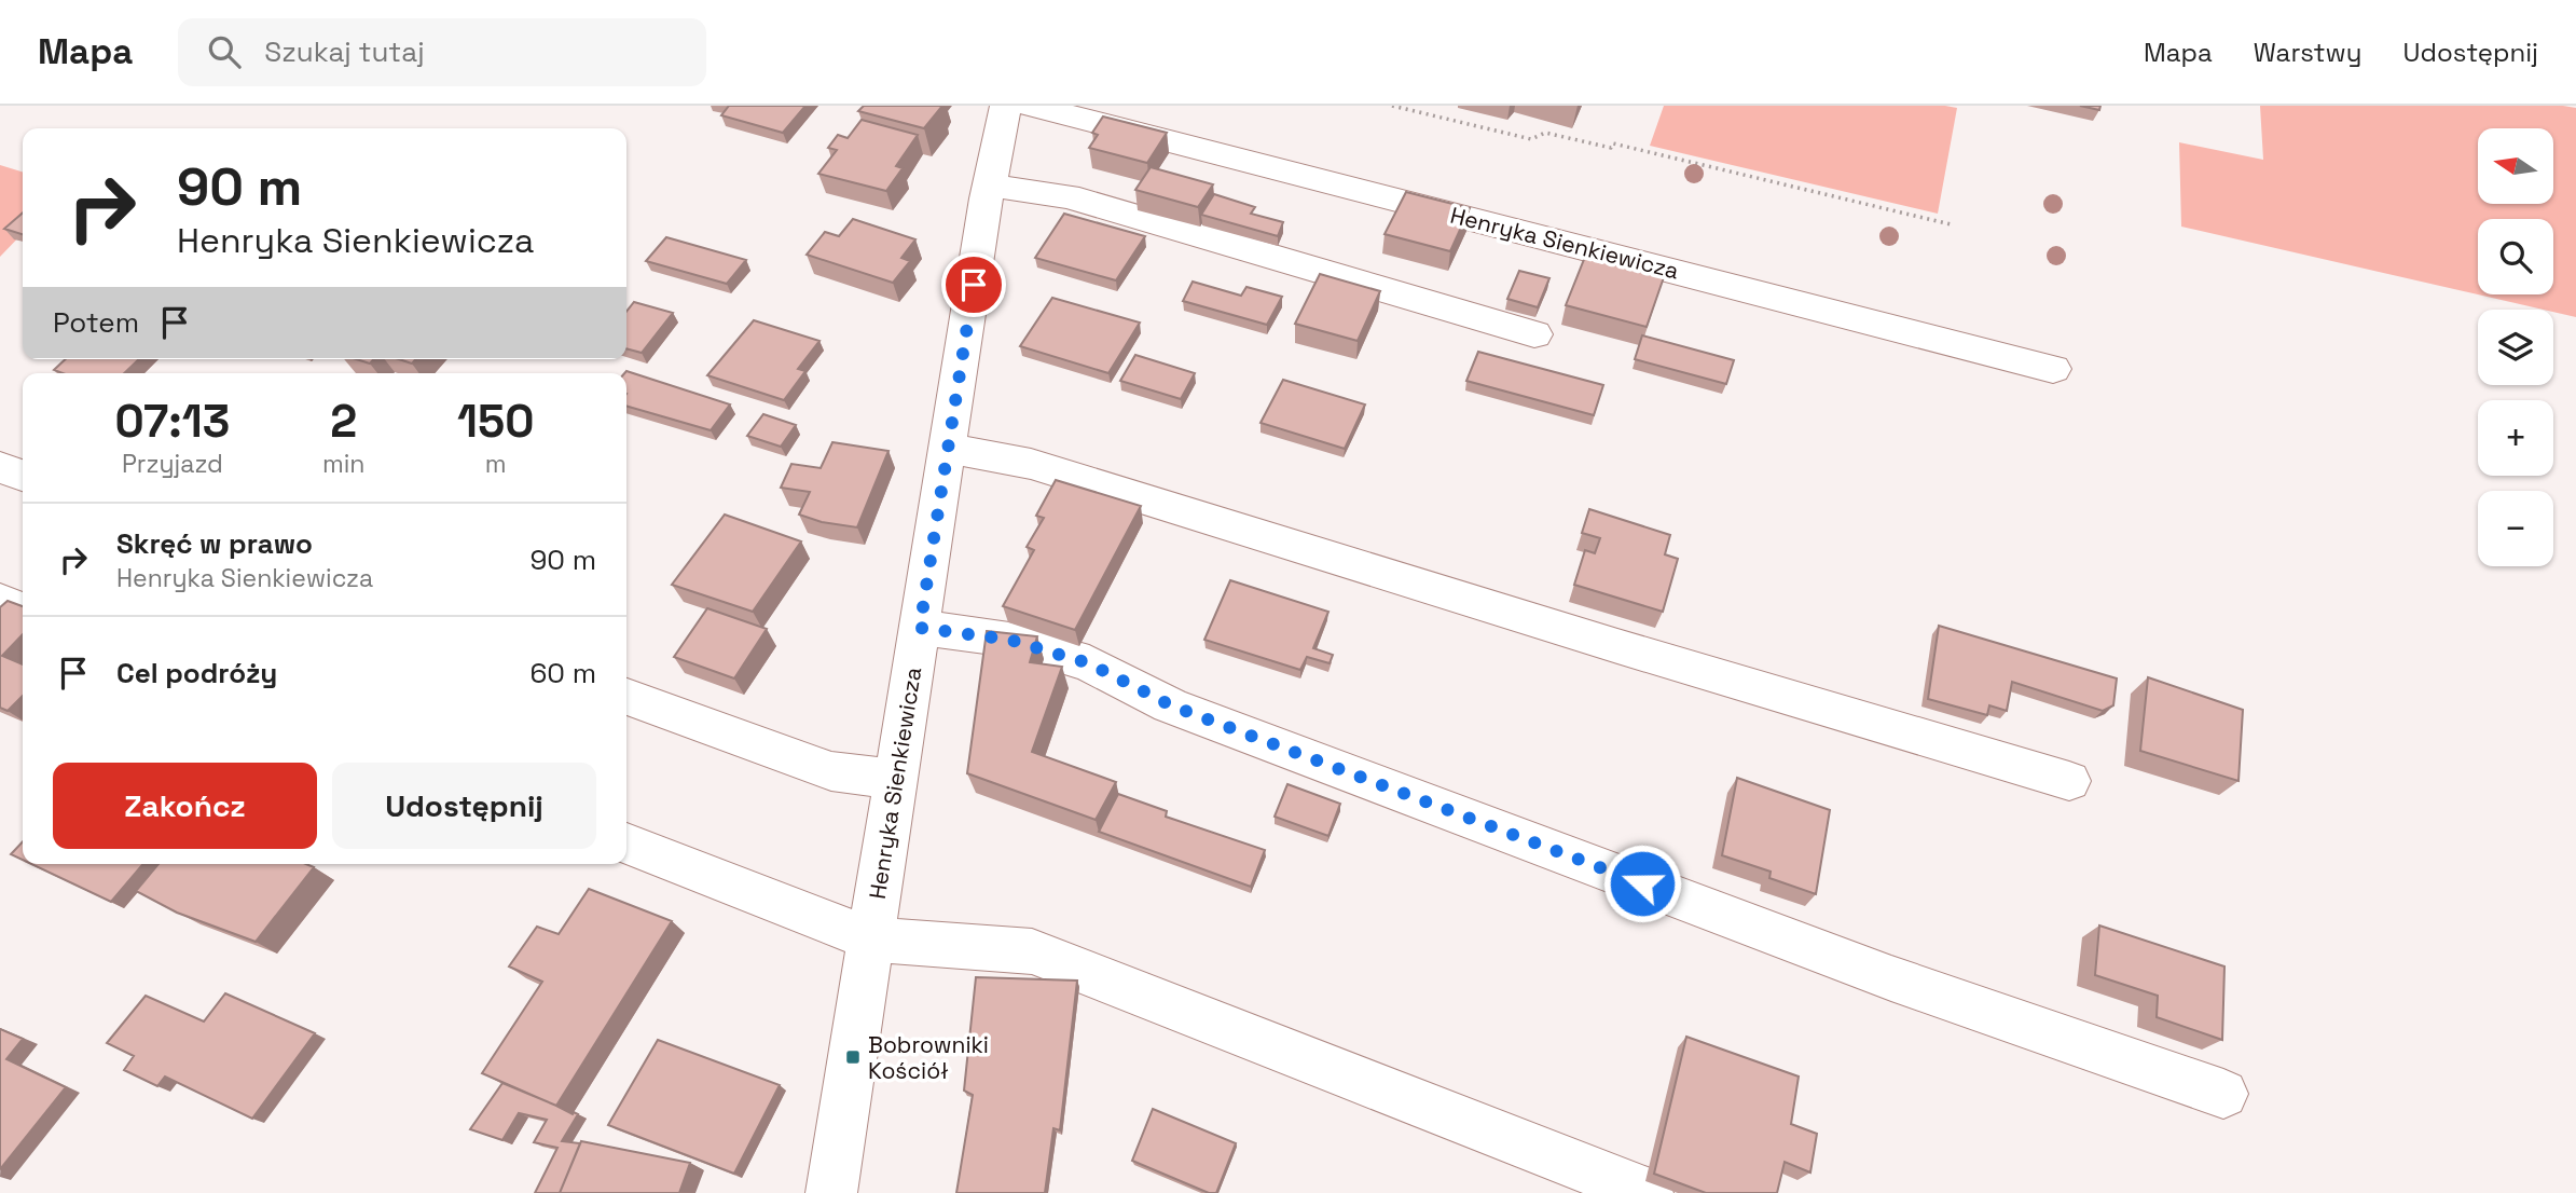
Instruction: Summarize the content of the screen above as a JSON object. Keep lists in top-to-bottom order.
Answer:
{
  "streets": {
    "street": ["Henryka Sienkiewicza"]
  },
  "places": {
    "transit": ["Bobrowniki Kościół"]
  },
  "north": "left",
  "page": {
    "header": "Mapa",
    "search": "Szukaj tutaj",
    "nav": ["Mapa", "Warstwy", "Udostępnij"],
    "map_buttons": ["+", "−"],
    "turn": ["90 m", "Henryka Sienkiewicza"],
    "then": "Potem",
    "eta": [
      "07:13",
      "Przyjazd",
      "2",
      "min",
      "150",
      "m"
    ],
    "list": [
      {
        "name": "Skręć w prawo",
        "note": "Henryka Sienkiewicza",
        "value": "90 m"
      },
      {
        "name": "Cel podróży",
        "value": "60 m"
      }
    ],
    "buttons": ["Zakończ", "Udostępnij"]
  }
}
